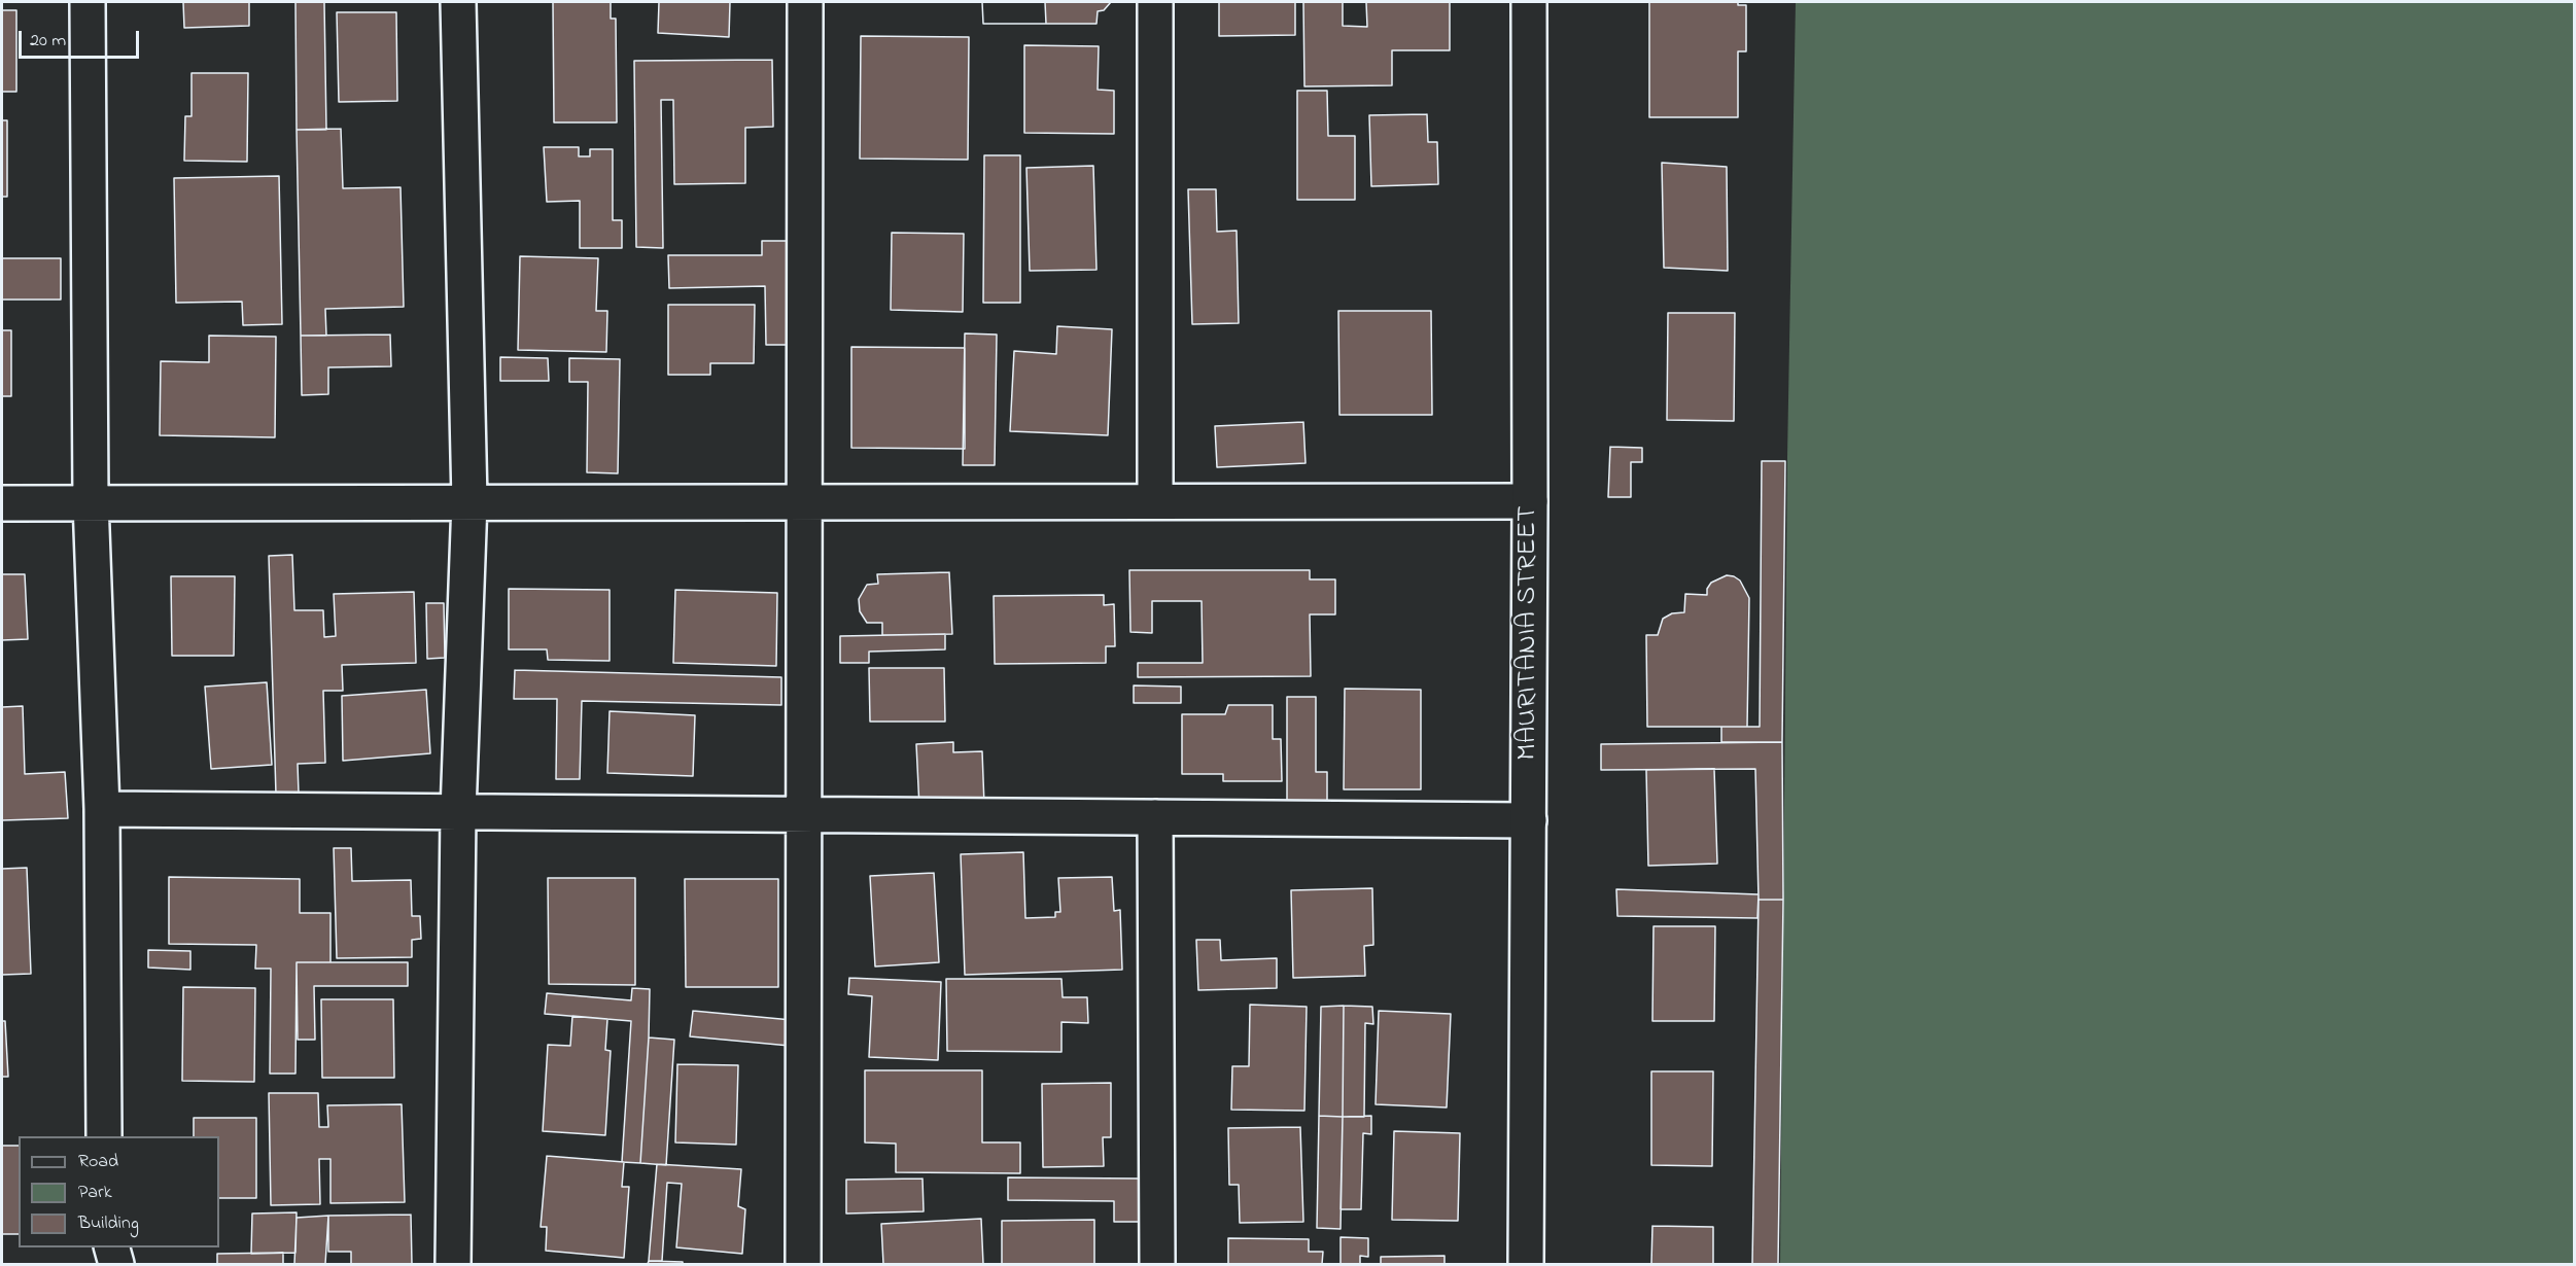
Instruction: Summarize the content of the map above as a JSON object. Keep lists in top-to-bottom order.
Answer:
{
  "streets": {
    "street": ["MAURITANIA STREET"]
  },
  "legend": ["Road", "Park", "Building"],
  "scale_bar": "20 m"
}
